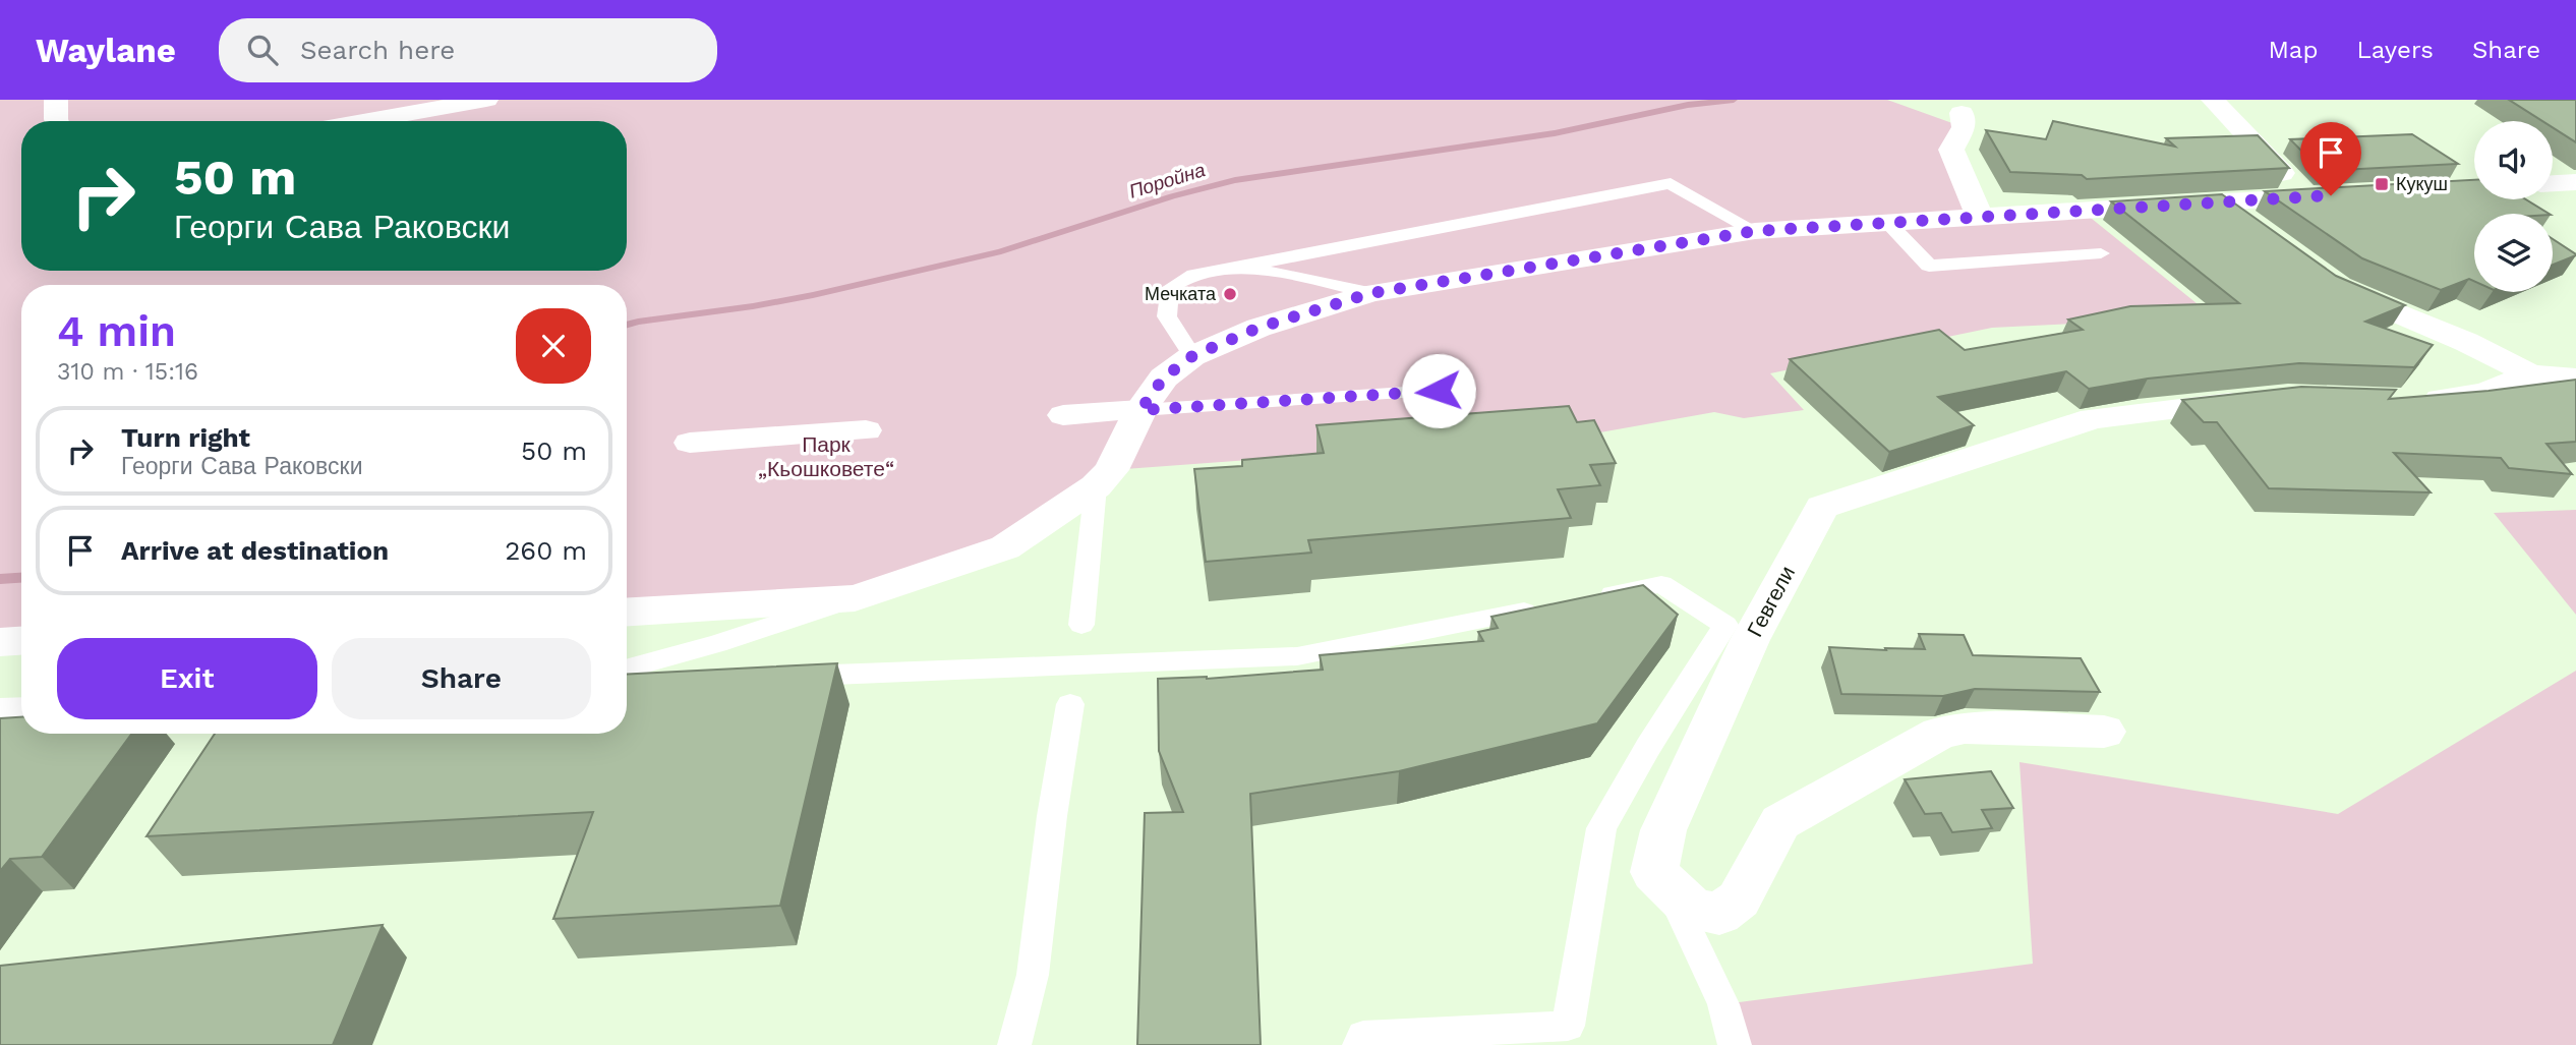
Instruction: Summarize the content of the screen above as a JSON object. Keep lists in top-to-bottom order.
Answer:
{
  "streets": {
    "street": ["Гевгели"]
  },
  "water": ["Поройна"],
  "parks": ["Парк „Кьошковете“"],
  "places": {
    "transit": ["Кукуш"],
    "other": ["Мечката"]
  },
  "page": {
    "header": "Waylane",
    "search": "Search here",
    "nav": ["Map", "Layers", "Share"],
    "turn": ["50 m", "Георги Сава Раковски"],
    "heading": ["4 min", "310 m · 15:16"],
    "list": [
      {
        "name": "Turn right",
        "note": "Георги Сава Раковски",
        "value": "50 m"
      },
      {
        "name": "Arrive at destination",
        "value": "260 m"
      }
    ],
    "buttons": ["Exit", "Share"]
  }
}
